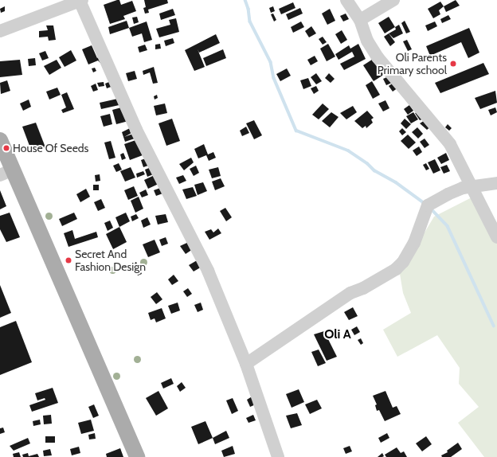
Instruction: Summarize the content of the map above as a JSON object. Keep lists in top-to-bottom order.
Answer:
{
  "districts": ["Oli A"],
  "places": ["Oli Parents Primary school", "House Of Seeds", "Secret And Fashion Design"]
}
